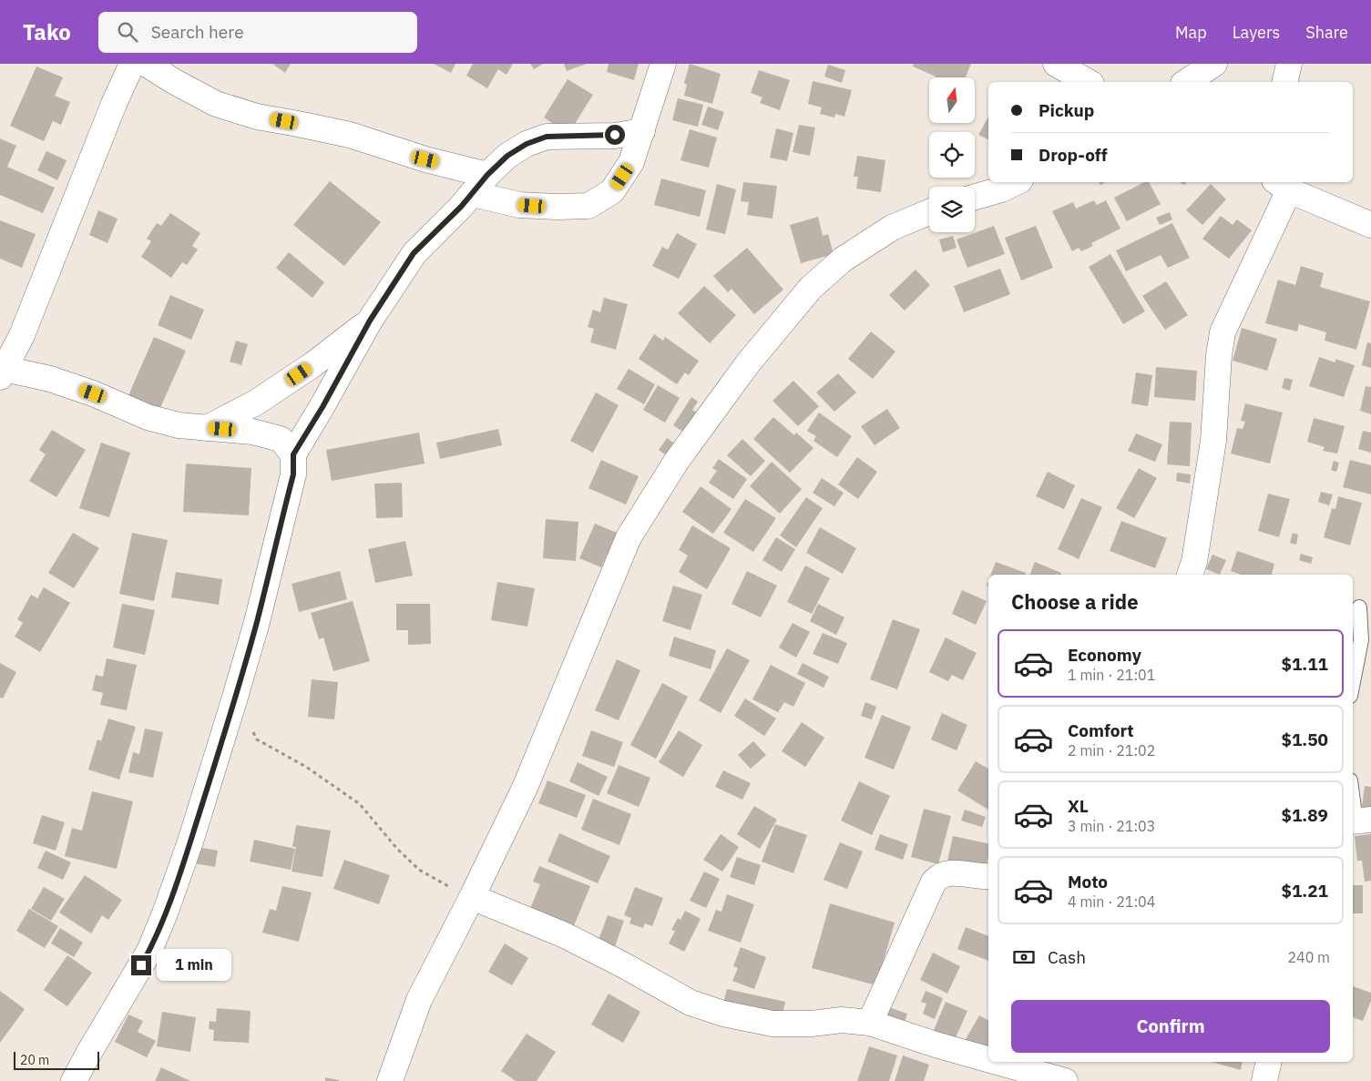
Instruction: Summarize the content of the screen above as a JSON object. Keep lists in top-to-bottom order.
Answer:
{
  "scale_bar": "20 m",
  "north": "top",
  "page": {
    "header": "Tako",
    "search": "Search here",
    "nav": ["Map", "Layers", "Share"],
    "banner": ["Pickup", "Drop-off"],
    "heading": "Choose a ride",
    "list": [
      {
        "name": "Economy",
        "note": "1 min · 21:01",
        "value": "$1.11"
      },
      {
        "name": "Comfort",
        "note": "2 min · 21:02",
        "value": "$1.50"
      },
      {
        "name": "XL",
        "note": "3 min · 21:03",
        "value": "$1.89"
      },
      {
        "name": "Moto",
        "note": "4 min · 21:04",
        "value": "$1.21"
      }
    ],
    "pay": ["Cash", "240 m"],
    "bubble": "1 min",
    "buttons": "Confirm",
    "scale": "20 m"
  }
}
